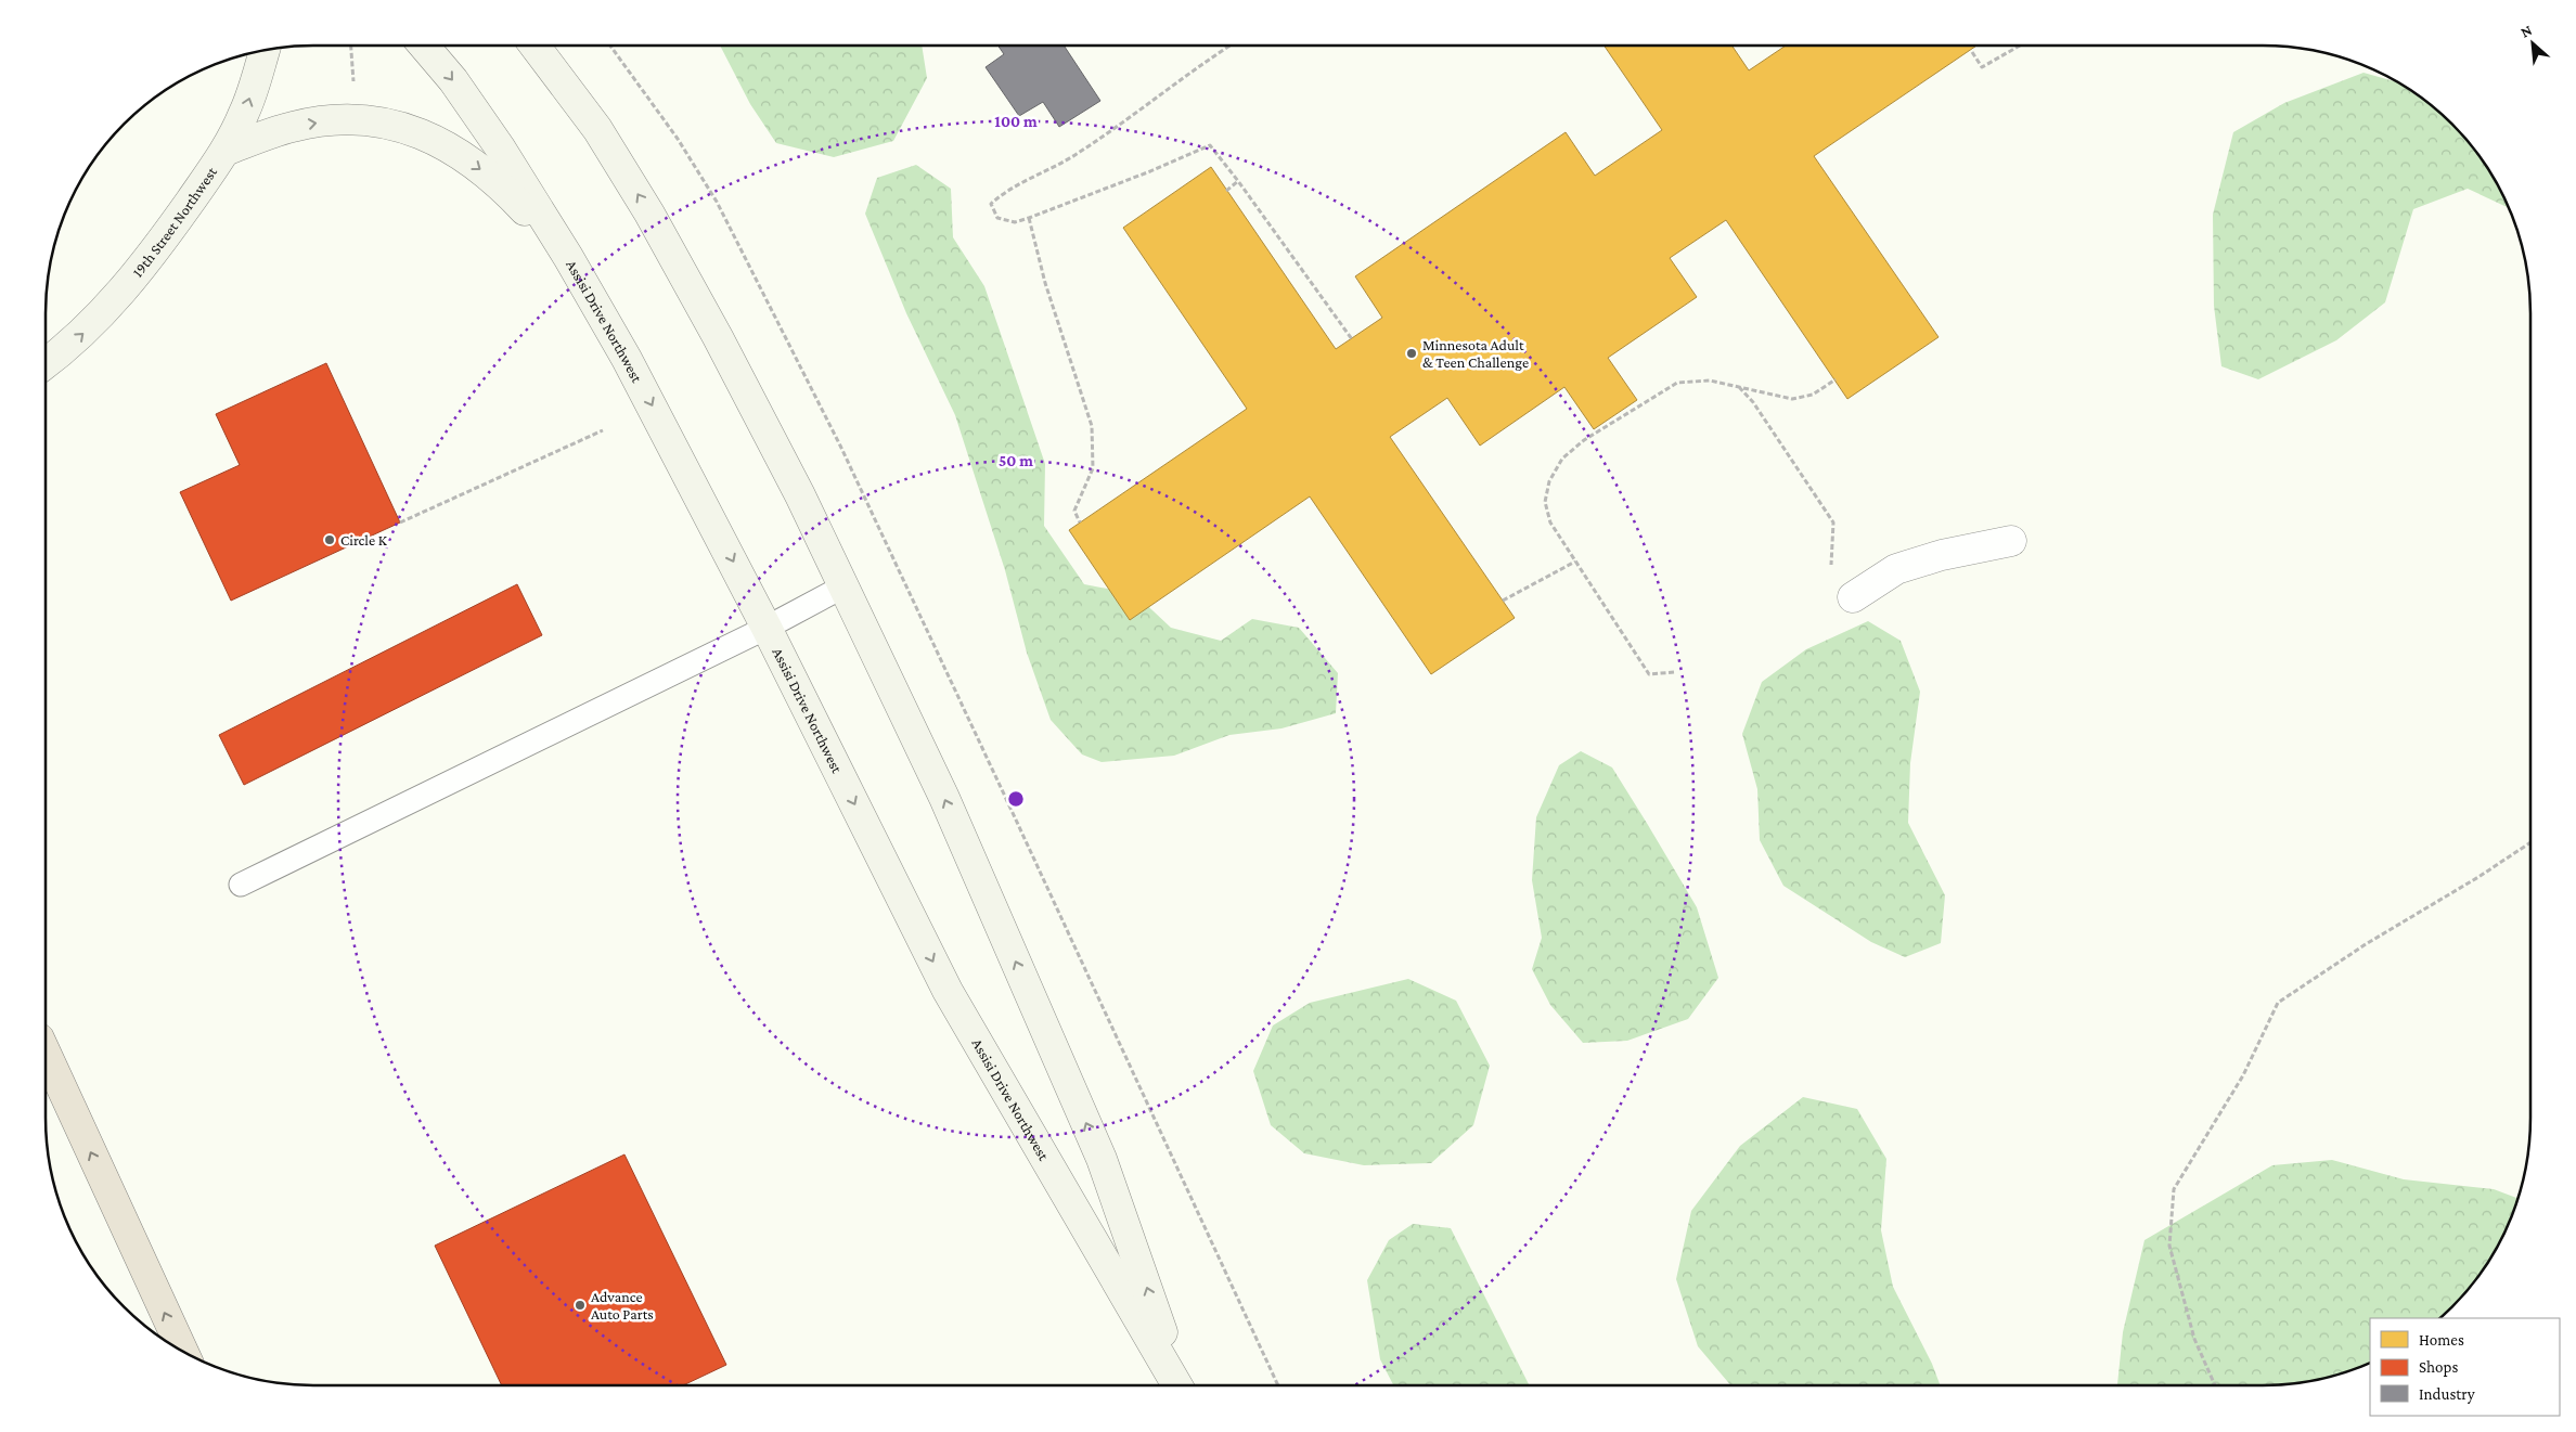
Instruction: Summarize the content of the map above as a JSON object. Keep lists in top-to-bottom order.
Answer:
{
  "streets": {
    "main road": ["19th Street Northwest", "Assisi Drive Northwest"]
  },
  "one_way": ["19th Street Northwest"],
  "places": ["Minnesota Adult & Teen Challenge", "Circle K", "Advance Auto Parts"],
  "legend": ["Homes", "Shops", "Industry"],
  "north": "top left",
  "rings": ["100 m", "50 m"]
}
